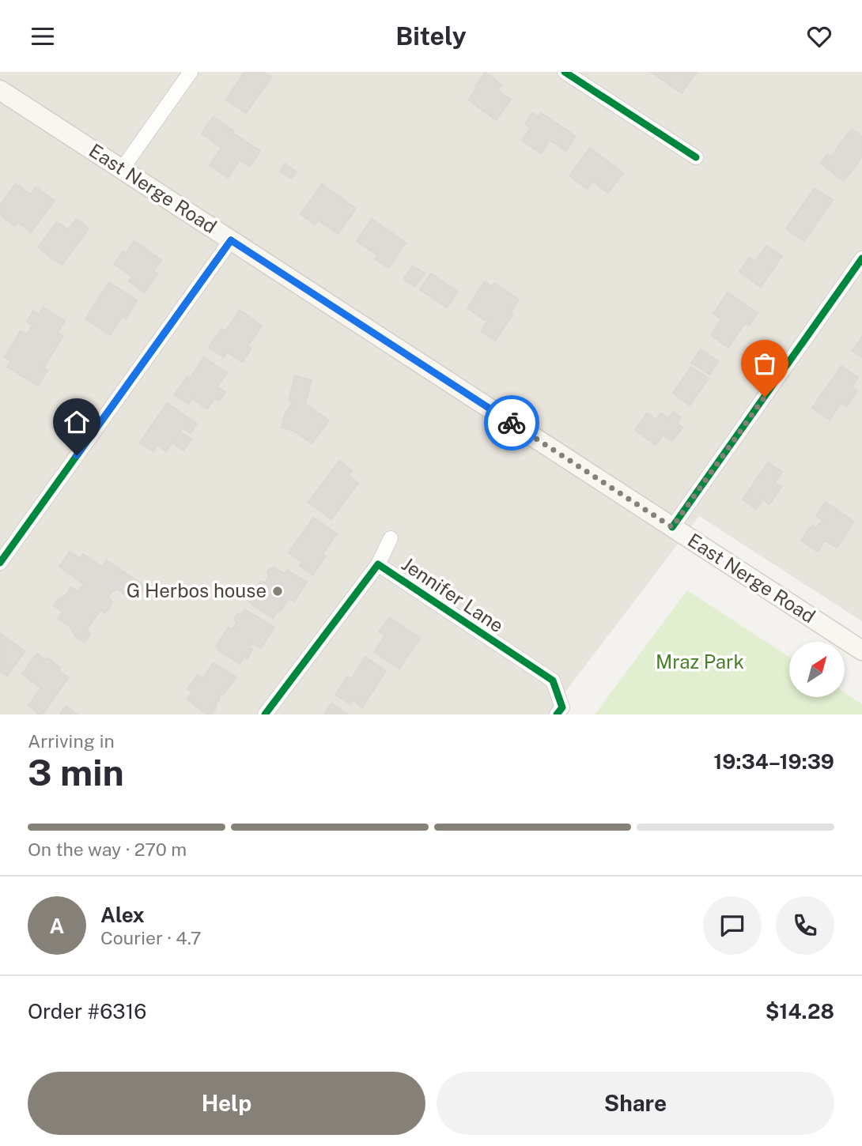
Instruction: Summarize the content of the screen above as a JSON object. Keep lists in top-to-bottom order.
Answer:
{
  "streets": {
    "main road": ["East Nerge Road"],
    "street": ["Jennifer Lane"]
  },
  "parks": ["Mraz Park"],
  "places": ["G Herbos house"],
  "north": "top right",
  "page": {
    "header": "Bitely",
    "heading": ["3 min", "Arriving in", "19:34–19:39"],
    "panel": [
      "Alex",
      "Courier · 4.7",
      "Order #6316",
      "$14.28"
    ],
    "bar": "On the way · 270 m",
    "round": "A",
    "buttons": ["Help", "Share"]
  }
}
